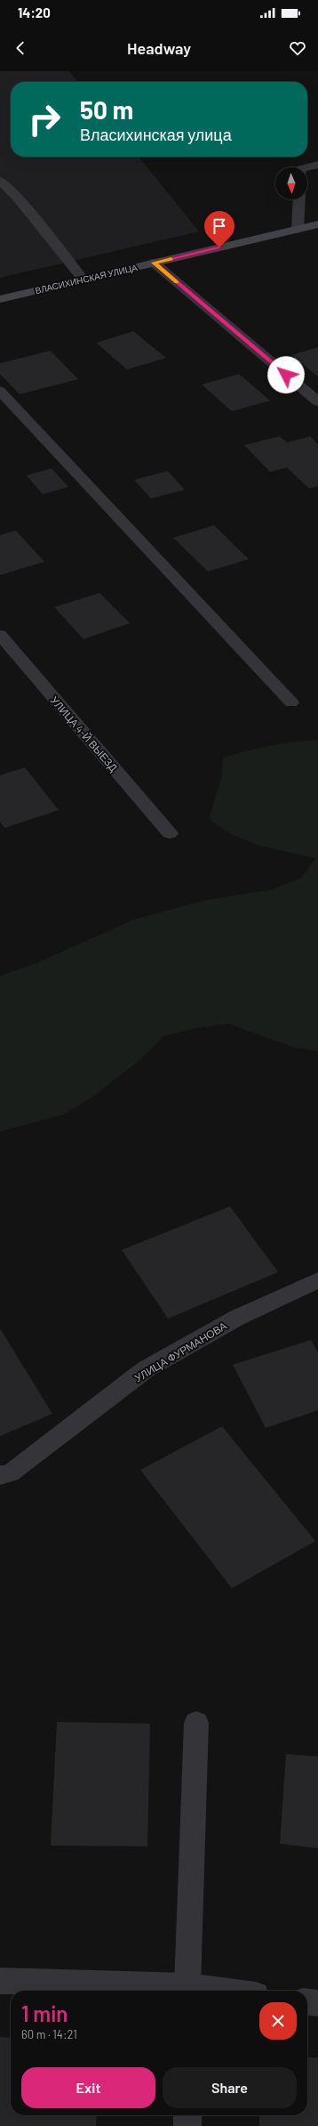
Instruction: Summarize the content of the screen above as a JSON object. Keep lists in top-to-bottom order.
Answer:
{
  "streets": {
    "street": ["ВЛАСИХИНСКАЯ УЛИЦА", "УЛИЦА 4-Й ВЫЕЗД", "УЛИЦА ФУРМАНОВА"]
  },
  "north": "bottom",
  "page": {
    "status": "14:20",
    "header": "Headway",
    "turn": ["50 m", "Власихинская улица"],
    "heading": ["1 min", "60 m · 14:21"],
    "buttons": ["Exit", "Share"]
  }
}
